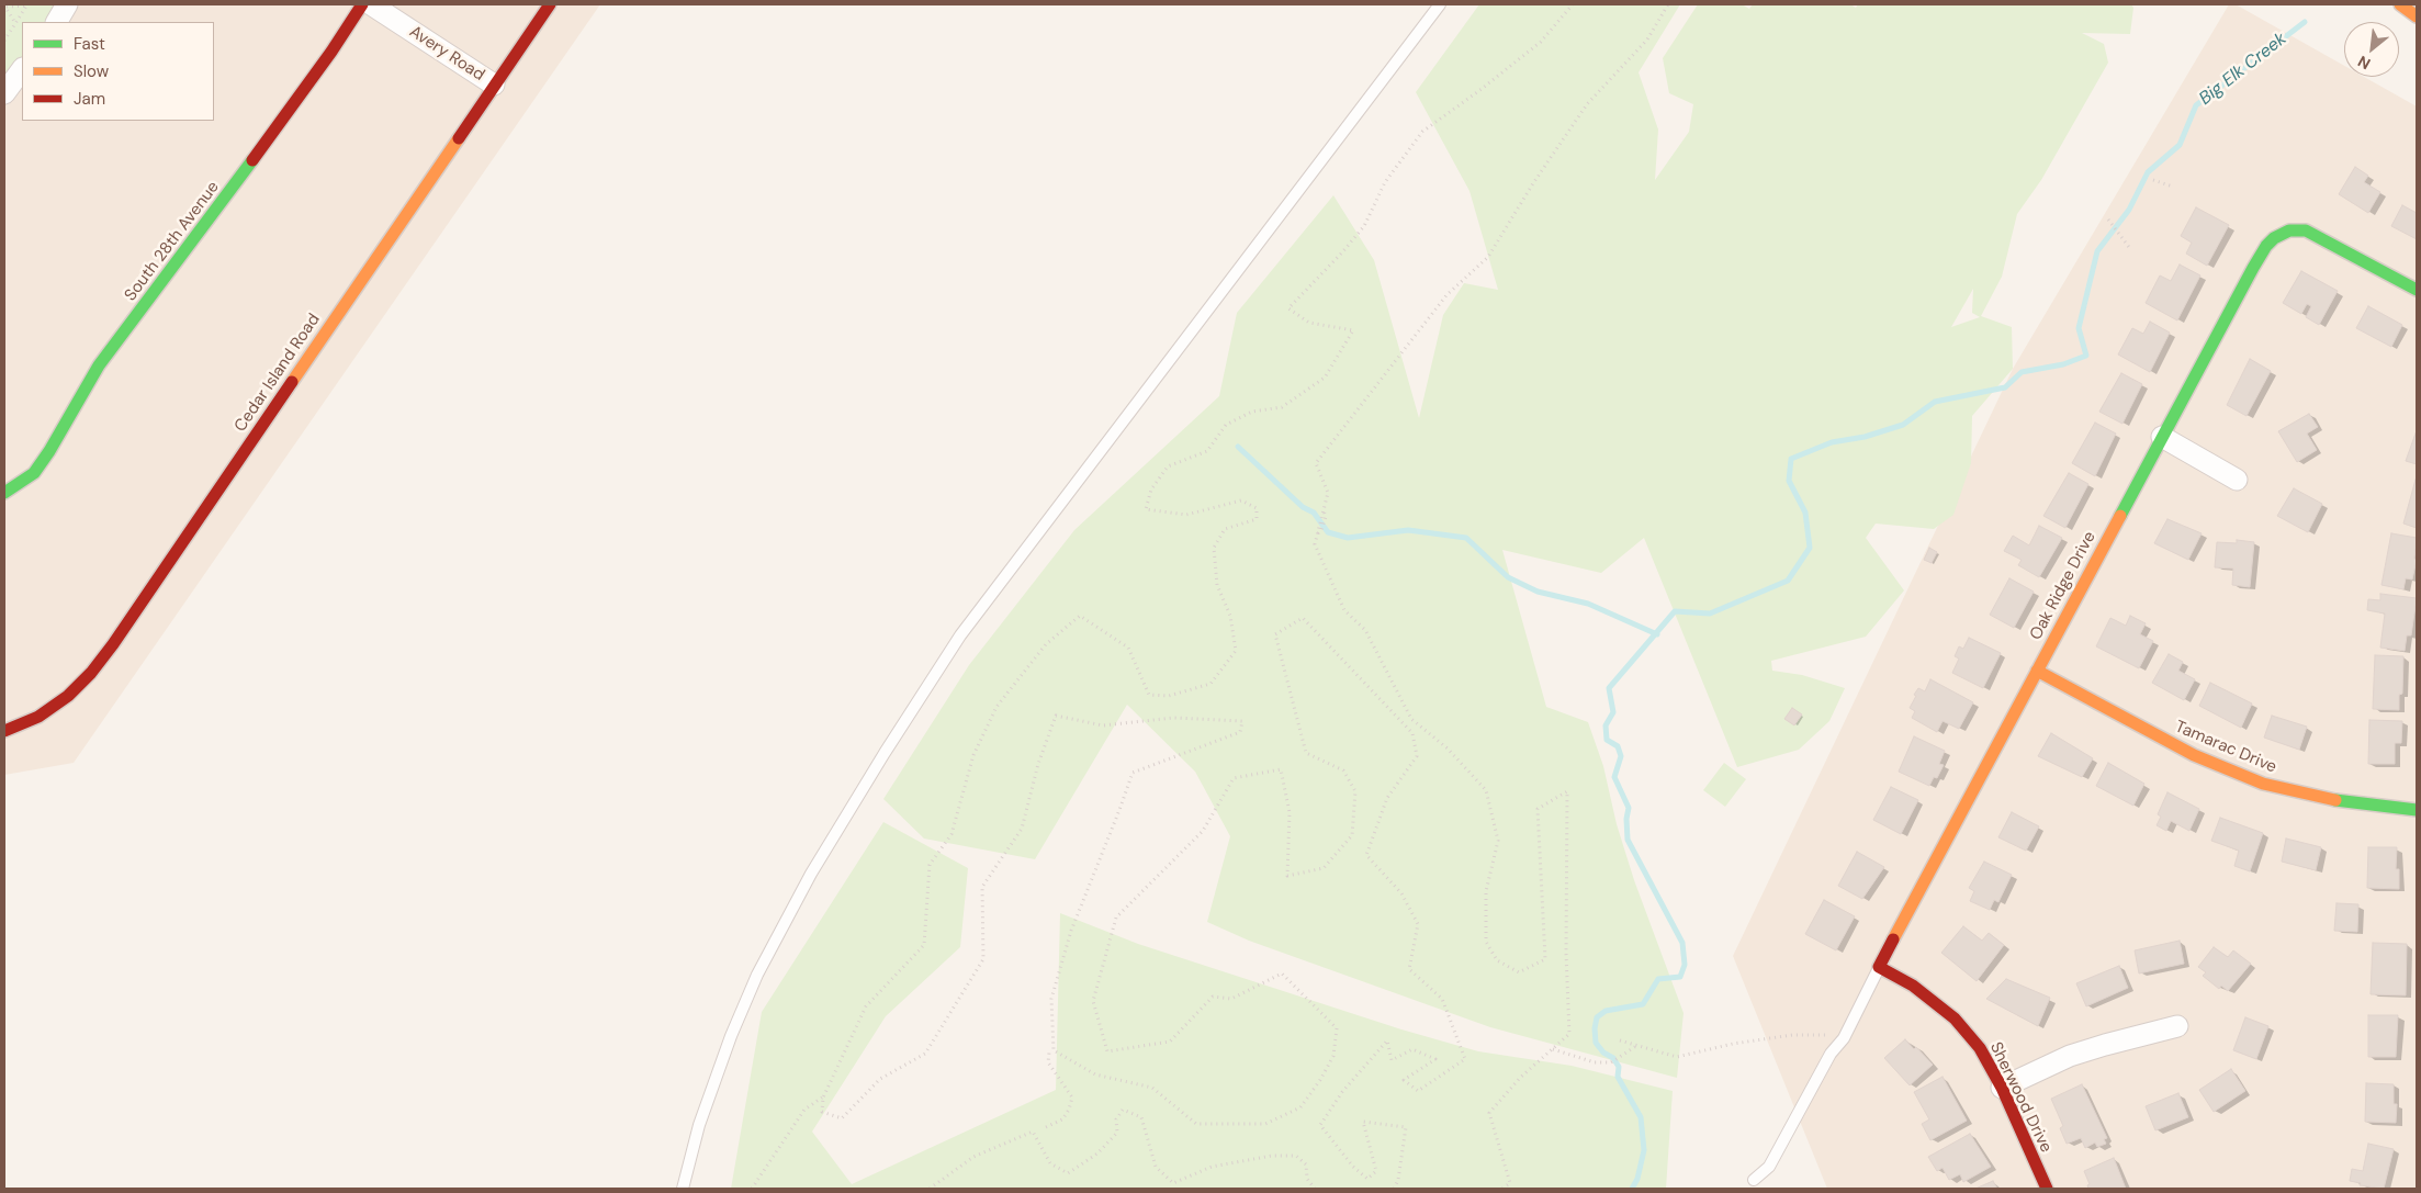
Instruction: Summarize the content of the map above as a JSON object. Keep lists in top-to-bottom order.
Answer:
{
  "streets": {
    "street": [
      "Avery Road",
      "South 28th Avenue",
      "Cedar Island Road",
      "Oak Ridge Drive",
      "Tamarac Drive",
      "Sherwood Drive"
    ]
  },
  "crossings": [
    ["Avery Road", "Cedar Island Road"],
    ["Oak Ridge Drive", "Tamarac Drive"],
    ["Oak Ridge Drive", "Sherwood Drive"]
  ],
  "water": ["Big Elk Creek"],
  "legend": ["Fast", "Slow", "Jam"],
  "north": "bottom left"
}
